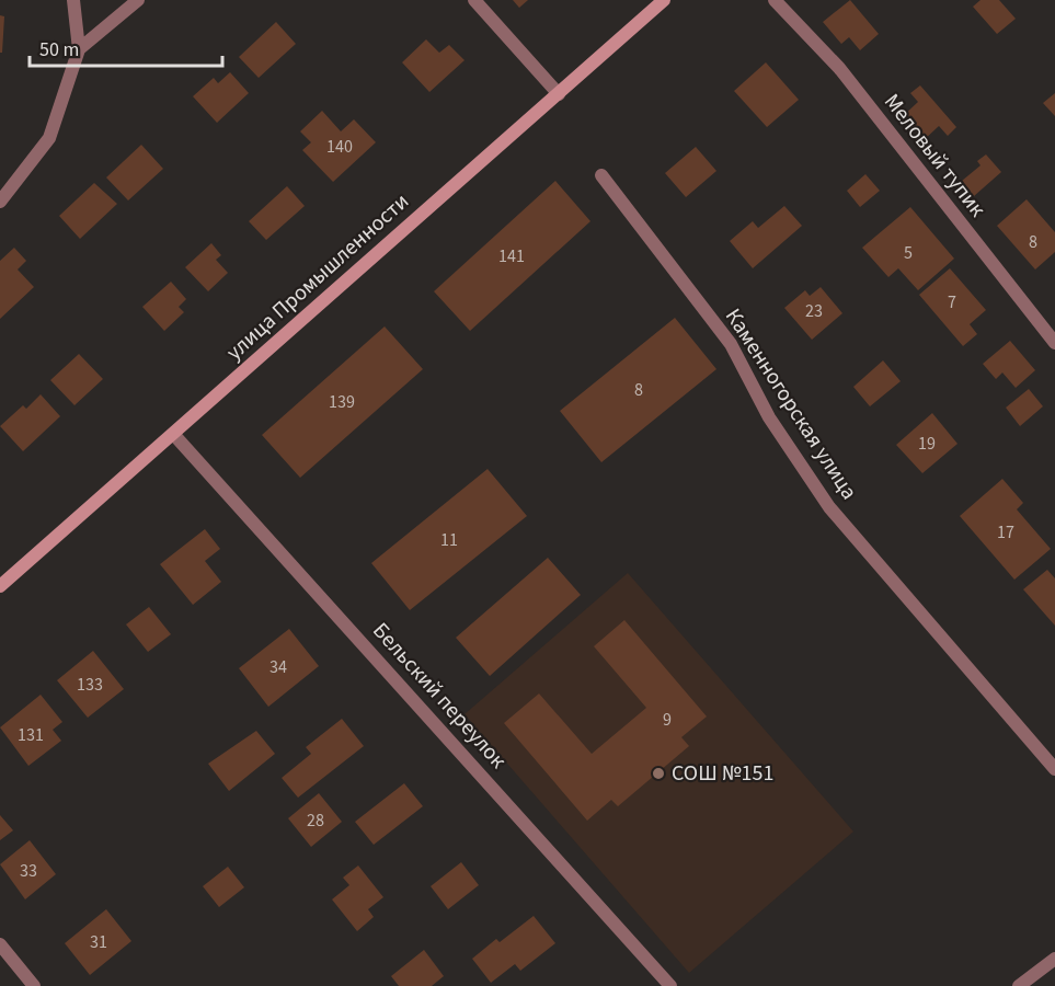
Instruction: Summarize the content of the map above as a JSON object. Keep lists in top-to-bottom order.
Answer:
{
  "streets": {
    "main road": ["улица Промышленности"],
    "street": ["Меловый тупик", "Каменногорская улица", "Бельский переулок"]
  },
  "crossings": [
    ["улица Промышленности", "Бельский переулок"]
  ],
  "places": ["СОШ №151"],
  "house_numbers": [
    "140",
    "8",
    "5",
    "141",
    "7",
    "23",
    "8",
    "139",
    "19",
    "17",
    "11",
    "34",
    "133",
    "9",
    "131",
    "28",
    "33",
    "31"
  ],
  "scale_bar": "50 m"
}
